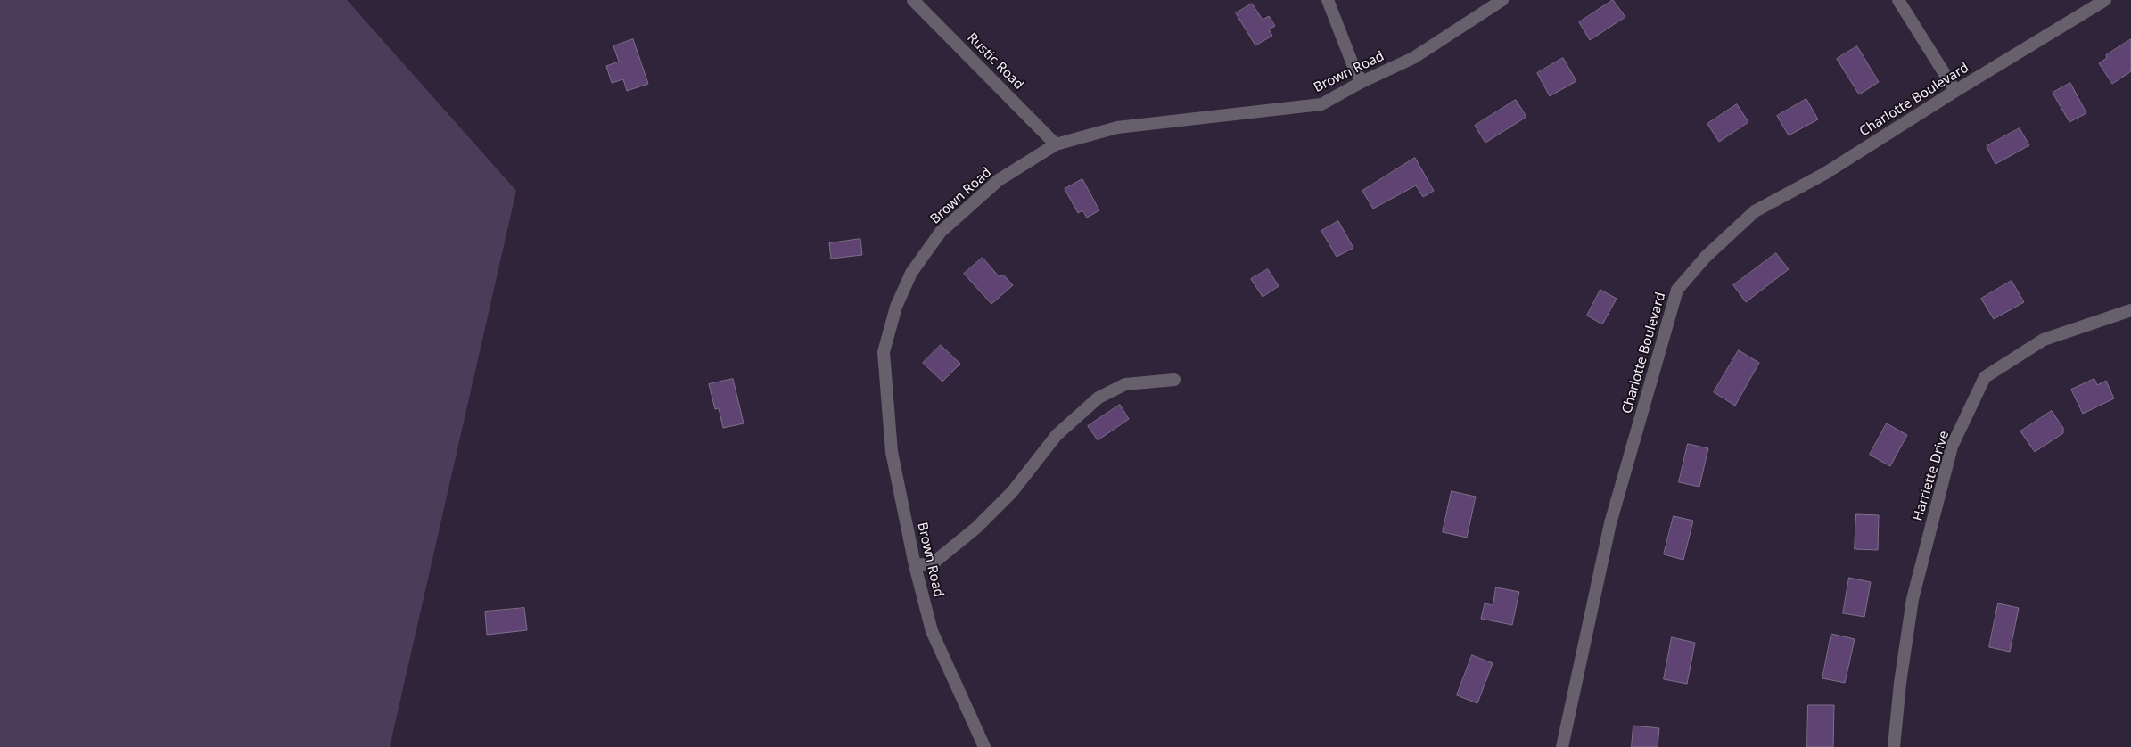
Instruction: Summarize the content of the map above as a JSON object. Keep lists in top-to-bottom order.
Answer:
{
  "streets": {
    "street": [
      "Rustic Road",
      "Brown Road",
      "Charlotte Boulevard",
      "Harriette Drive"
    ]
  },
  "crossings": [
    ["Rustic Road", "Brown Road"]
  ]
}
